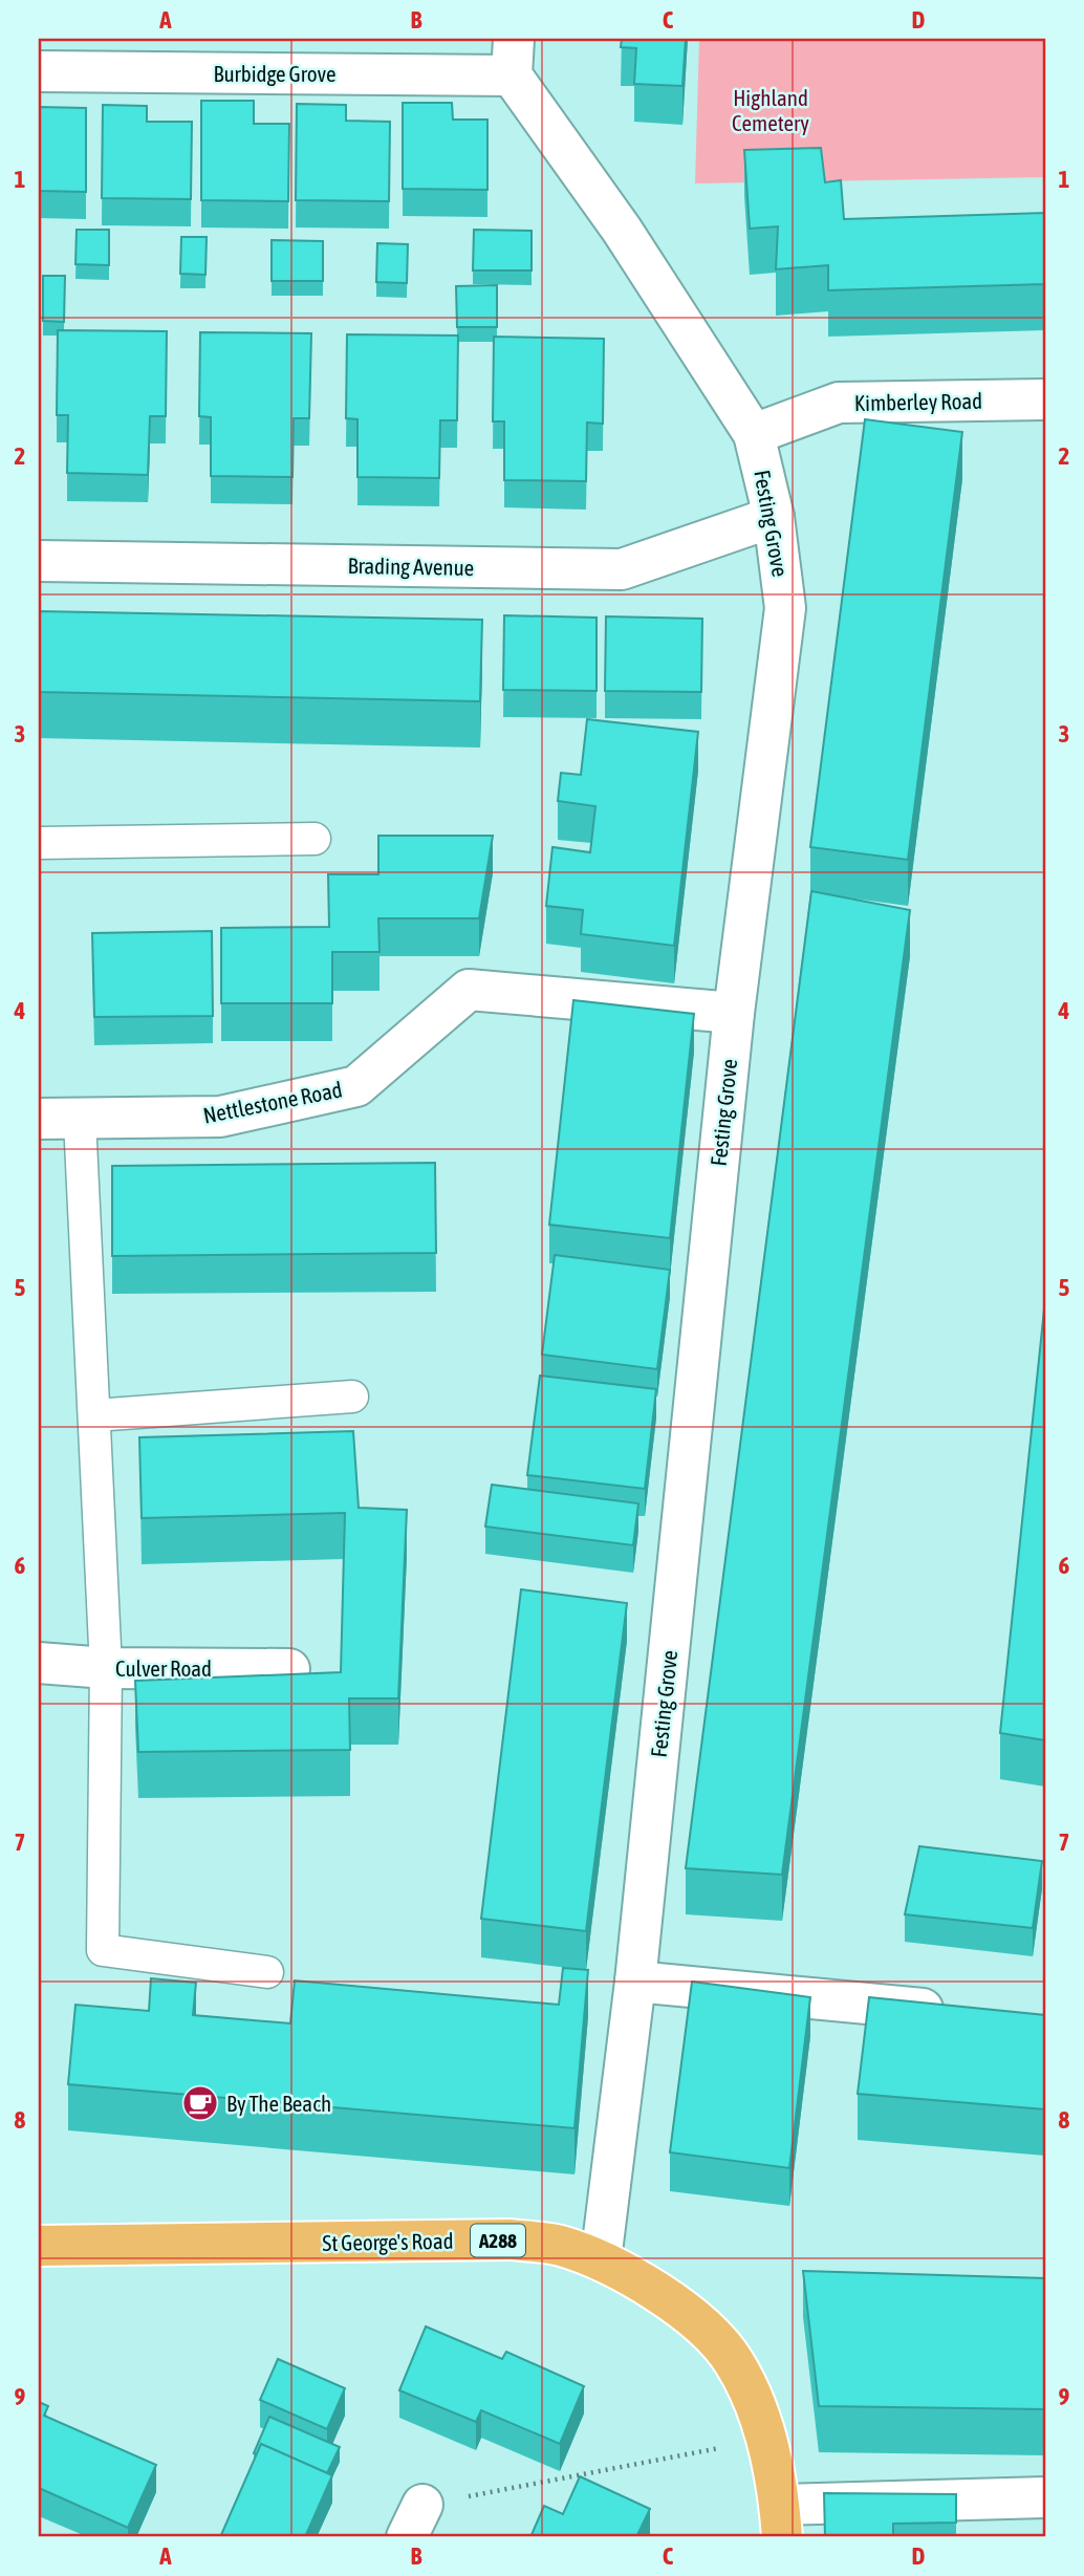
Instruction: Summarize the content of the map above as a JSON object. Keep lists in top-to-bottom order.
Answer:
{
  "streets": {
    "main road": ["A288", "St George's Road"],
    "street": [
      "Burbidge Grove",
      "Kimberley Road",
      "Festing Grove",
      "Brading Avenue",
      "Nettlestone Road",
      "Culver Road"
    ]
  },
  "crossings": [
    ["Burbidge Grove", "Festing Grove"],
    ["Kimberley Road", "Festing Grove"],
    ["Festing Grove", "Brading Avenue"],
    ["Festing Grove", "Nettlestone Road"],
    ["Festing Grove", "St George's Road"]
  ],
  "parks": ["Highland Cemetery"],
  "places": {
    "cafe": ["By The Beach"]
  },
  "grid": {
    "columns": [
      "A",
      "B",
      "C",
      "D"
    ],
    "rows": [
      "1",
      "2",
      "3",
      "4",
      "5",
      "6",
      "7",
      "8",
      "9"
    ]
  }
}
